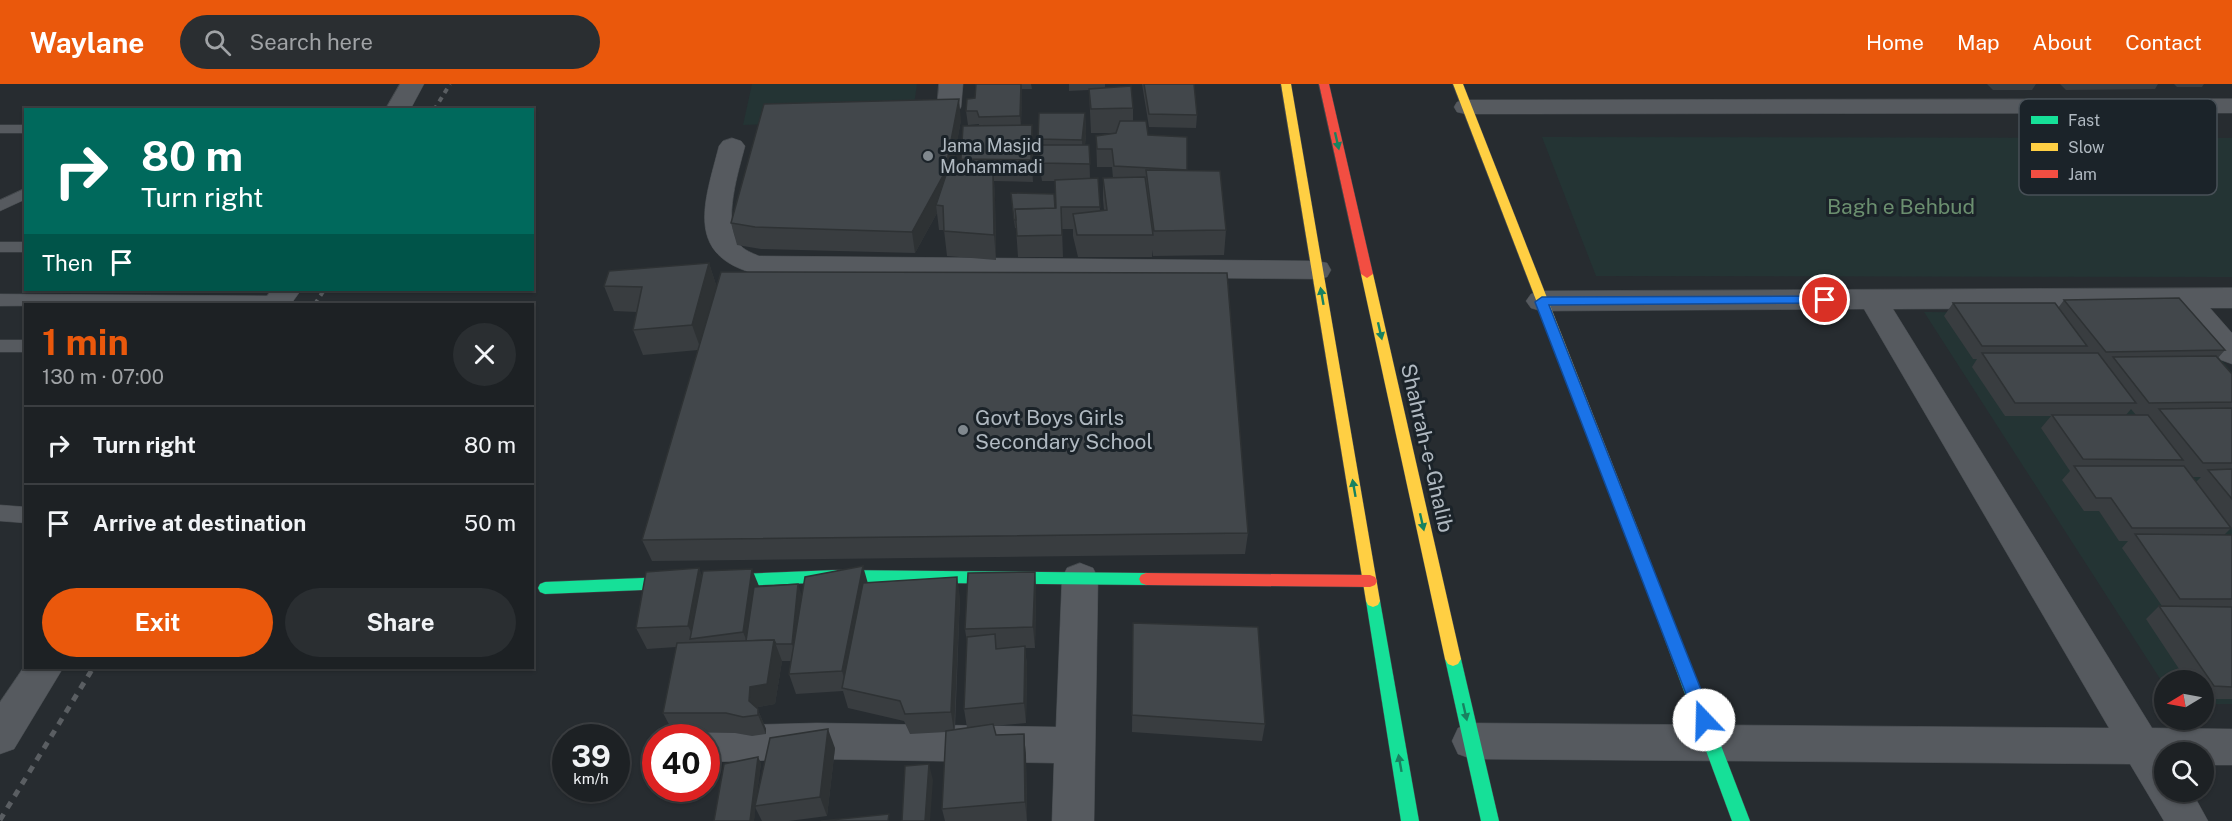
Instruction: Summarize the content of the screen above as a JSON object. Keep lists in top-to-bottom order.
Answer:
{
  "streets": {
    "main road": ["Shahrah-e-Ghalib"]
  },
  "parks": ["Bagh e Behbud"],
  "places": ["Jama Masjid Mohammadi", "Govt Boys Girls Secondary School"],
  "legend": ["Fast", "Slow", "Jam"],
  "north": "left",
  "page": {
    "header": "Waylane",
    "search": "Search here",
    "nav": [
      "Home",
      "Map",
      "About",
      "Contact"
    ],
    "turn": ["80 m", "Turn right"],
    "then": "Then",
    "heading": ["1 min", "130 m · 07:00"],
    "list": [
      {
        "name": "Turn right",
        "value": "80 m"
      },
      {
        "name": "Arrive at destination",
        "value": "50 m"
      }
    ],
    "buttons": ["Exit", "Share"],
    "speed": "39 km/h",
    "limit": "40"
  }
}
